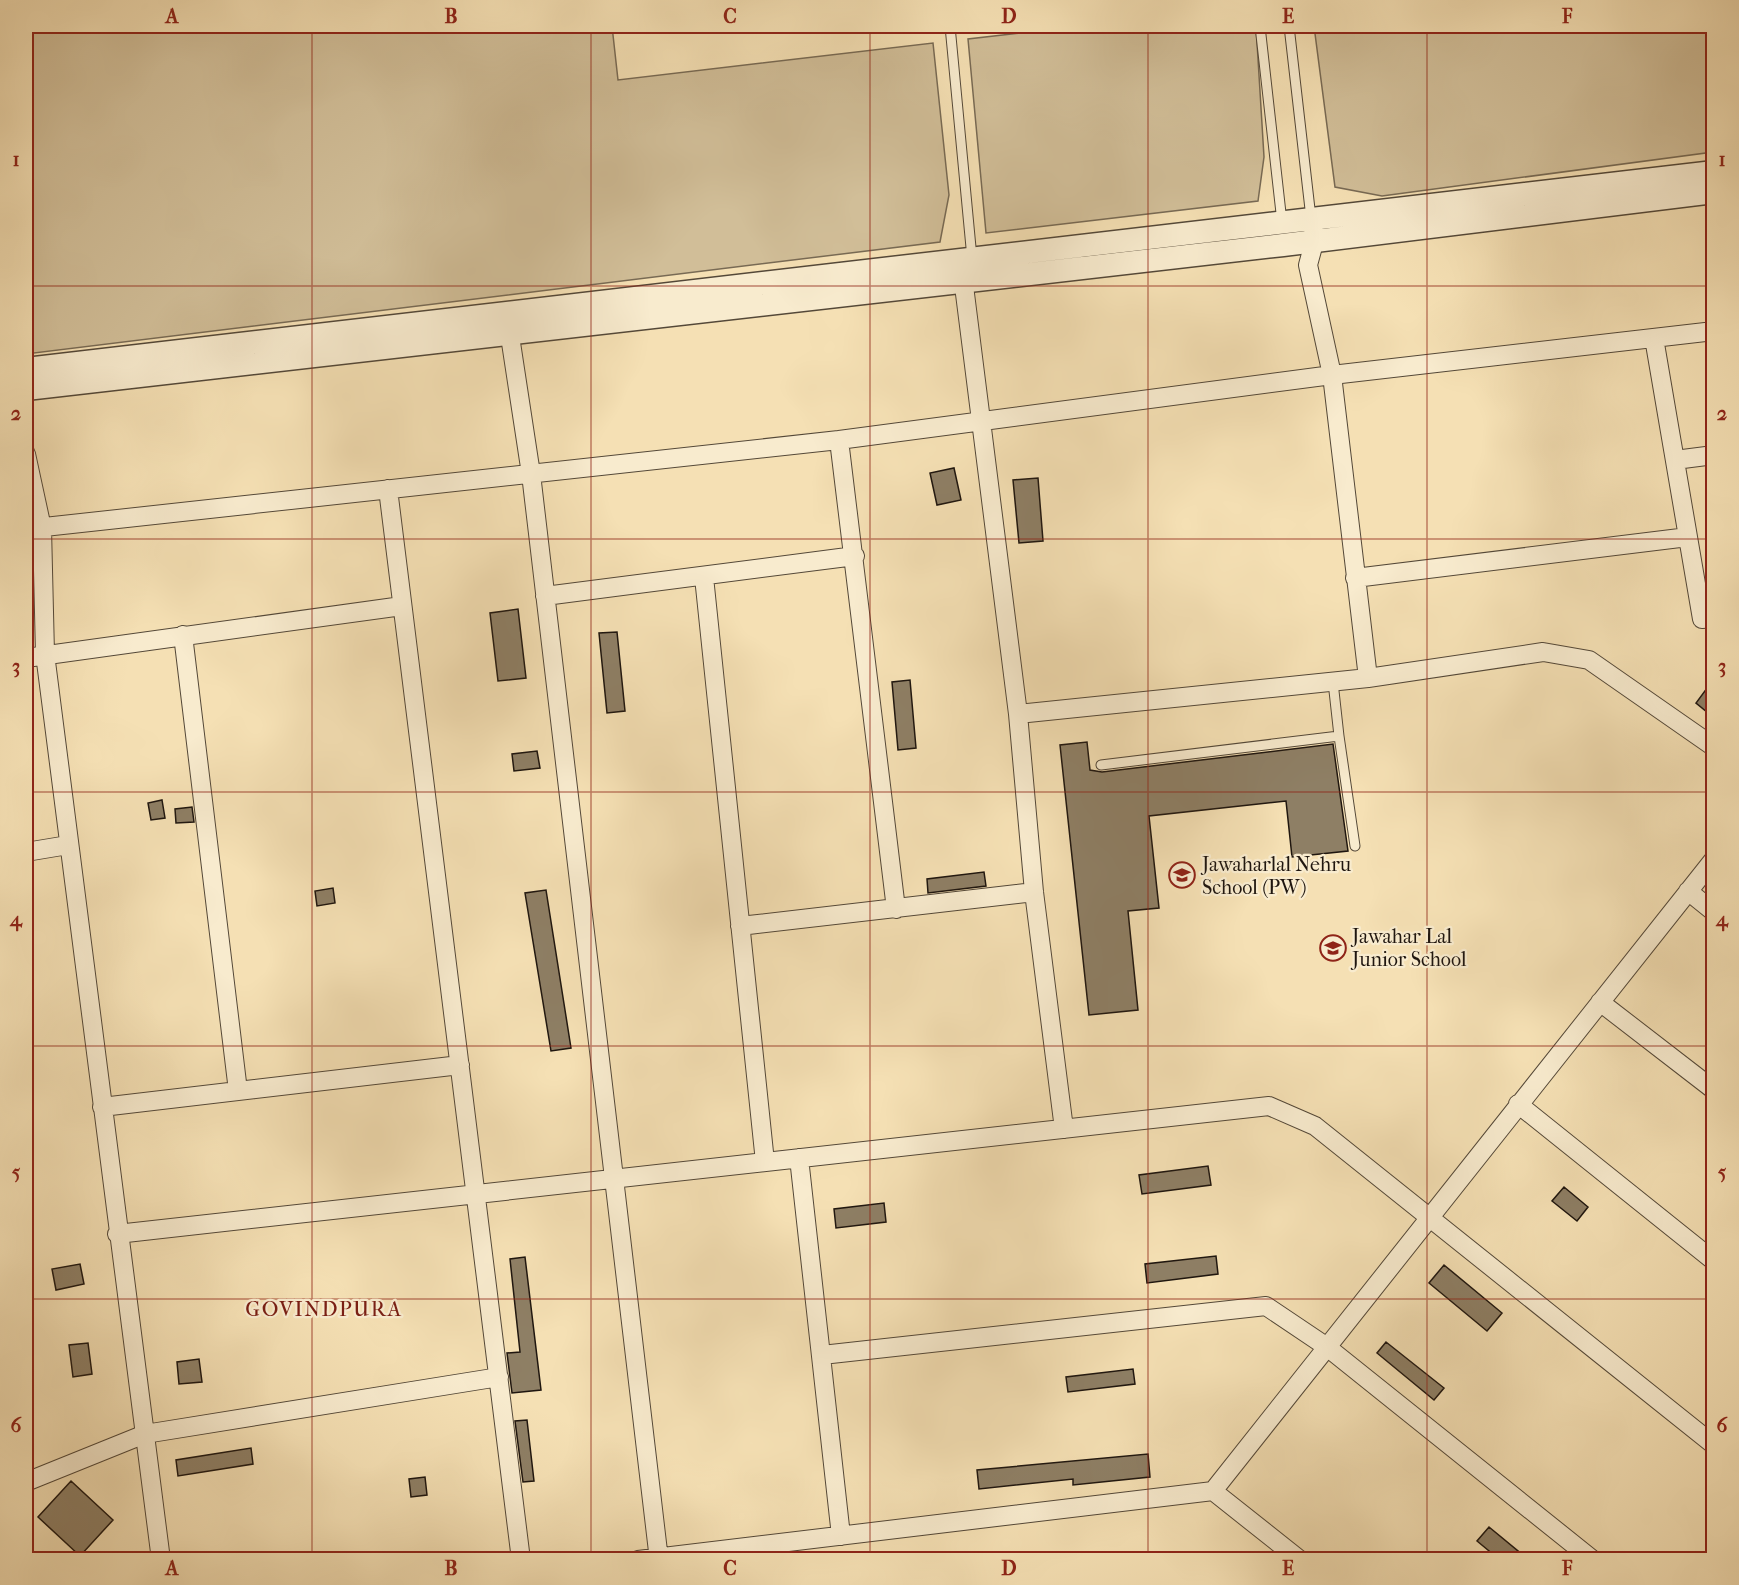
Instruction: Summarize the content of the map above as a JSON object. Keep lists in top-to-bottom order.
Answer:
{
  "districts": ["GOVINDPURA"],
  "places": {
    "school or university": ["Jawaharlal Nehru School (PW)", "Jawahar Lal Junior School"]
  },
  "grid": {
    "columns": [
      "A",
      "B",
      "C",
      "D",
      "E",
      "F"
    ],
    "rows": [
      "1",
      "2",
      "3",
      "4",
      "5",
      "6"
    ]
  }
}
